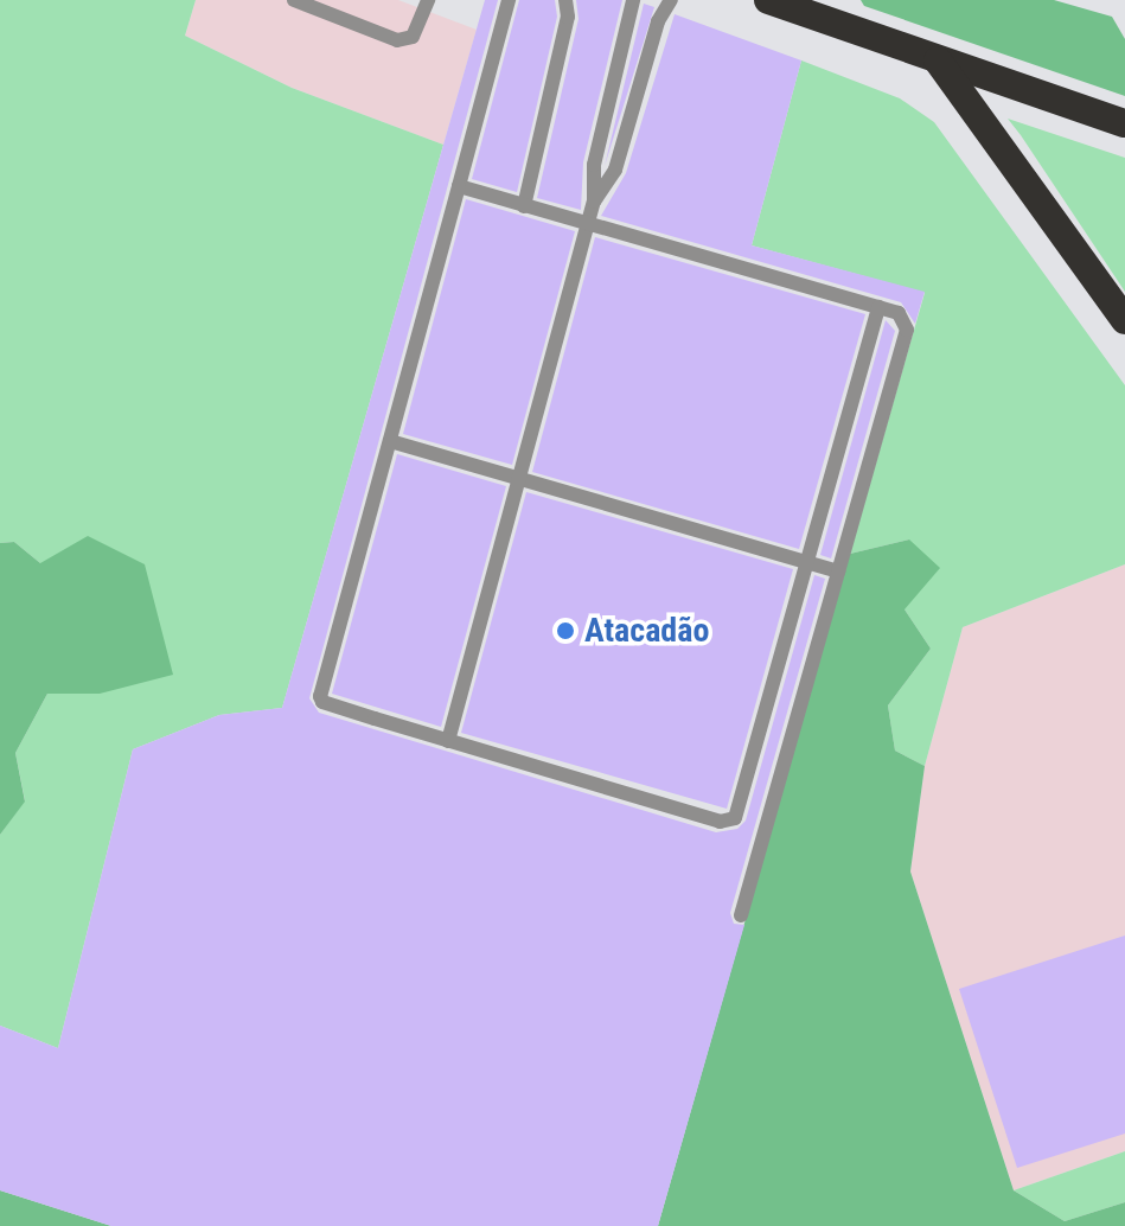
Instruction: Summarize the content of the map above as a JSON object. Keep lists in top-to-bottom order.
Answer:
{
  "places": ["Atacadão"]
}
